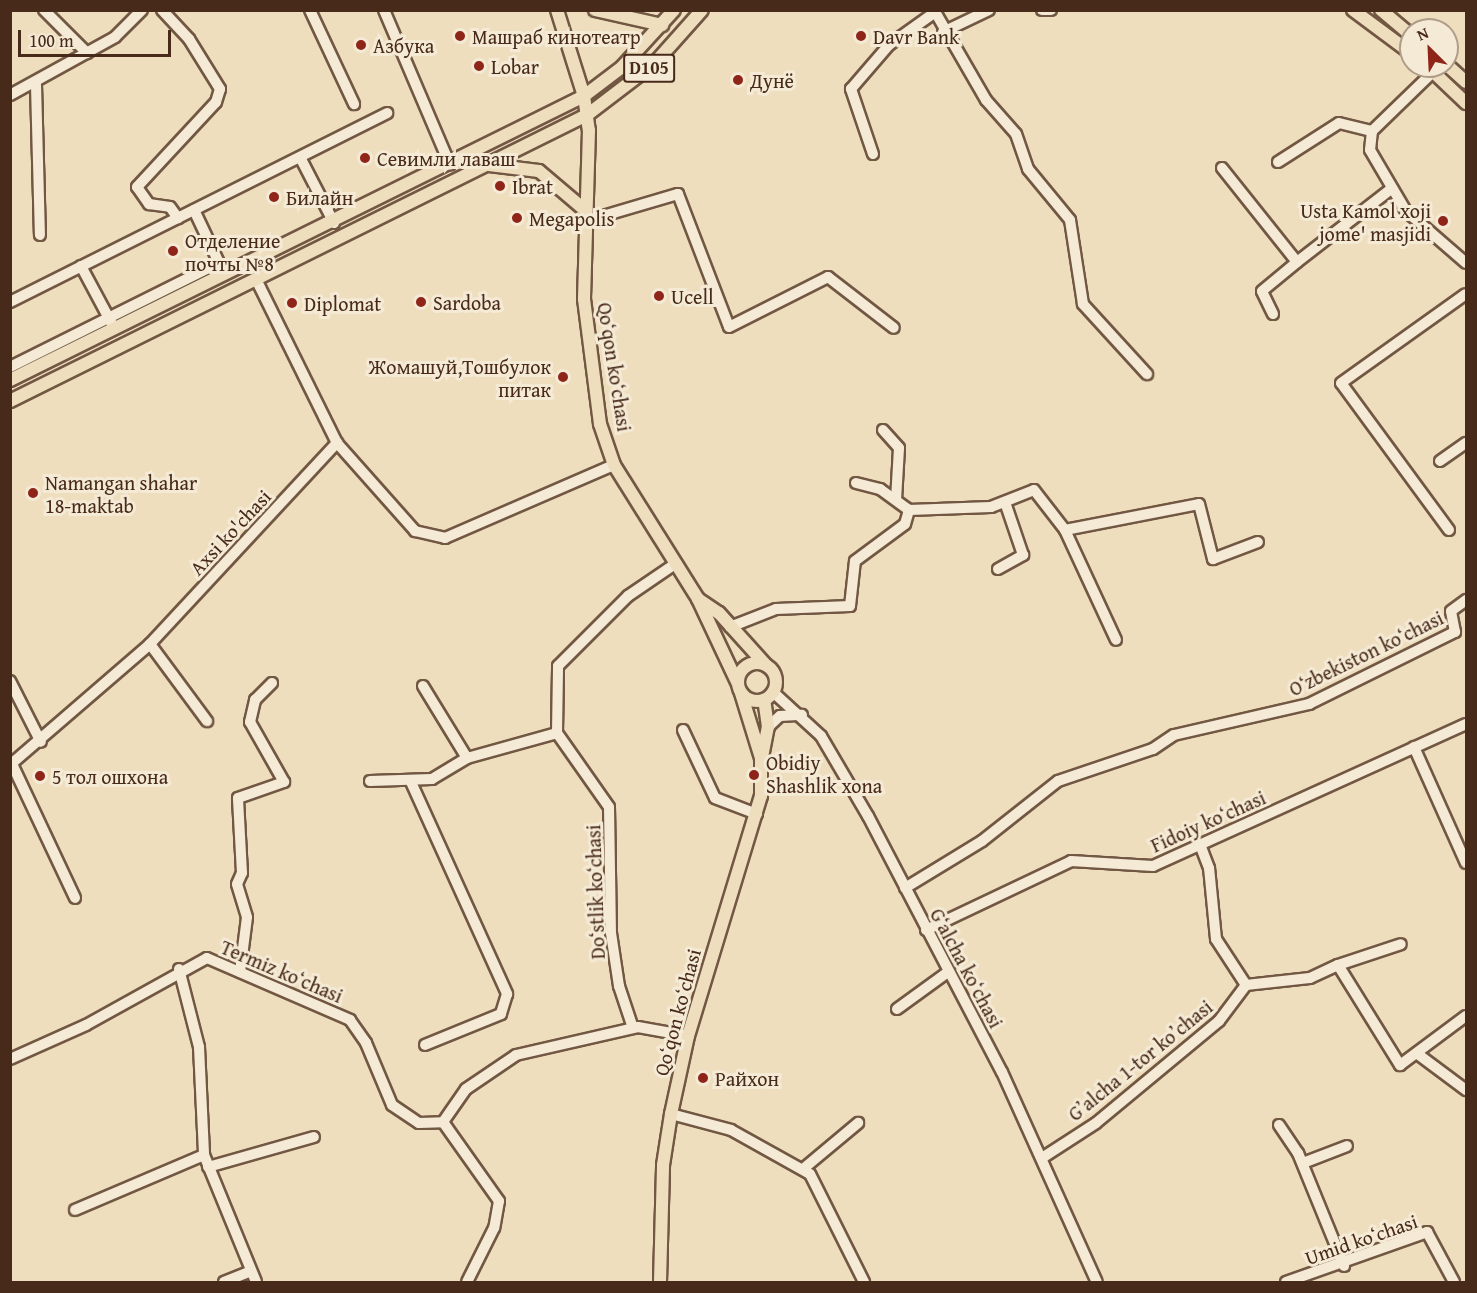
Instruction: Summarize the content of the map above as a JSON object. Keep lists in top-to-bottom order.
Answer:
{
  "streets": {
    "main road": ["D105", "Qoʻqon koʻchasi"],
    "street": [
      "Axsi ko'chasi",
      "Oʻzbekiston koʻchasi",
      "Fidoiy koʻchasi",
      "Doʻstlik koʻchasi",
      "Gʻalcha koʻchasi",
      "Termiz koʻchasi",
      "Gʼalcha 1-tor koʼchasi",
      "Umid koʻchasi"
    ]
  },
  "crossings": [
    ["D105", "Qoʻqon koʻchasi"],
    ["Qoʻqon koʻchasi", "Gʻalcha koʻchasi"],
    ["Oʻzbekiston koʻchasi", "Gʻalcha koʻchasi"],
    ["Fidoiy koʻchasi", "Gʻalcha koʻchasi"],
    ["Gʻalcha koʻchasi", "Gʼalcha 1-tor koʼchasi"]
  ],
  "places": [
    "Машраб кинотеатр",
    "Davr Bank",
    "Азбука",
    "Lobar",
    "Дунё",
    "Севимли лаваш",
    "Ibrat",
    "Билайн",
    "Megapolis",
    "Usta Kamol xoji jome' masjidi",
    "Отделение почты №8",
    "Ucell",
    "Sardoba",
    "Diplomat",
    "Жомашуй,Тошбулок питак",
    "Namangan shahar 18-maktab",
    "Obidiy Shashlik xona",
    "5 тол ошхона",
    "Райхон"
  ],
  "scale_bar": "100 m",
  "north": "top left"
}
